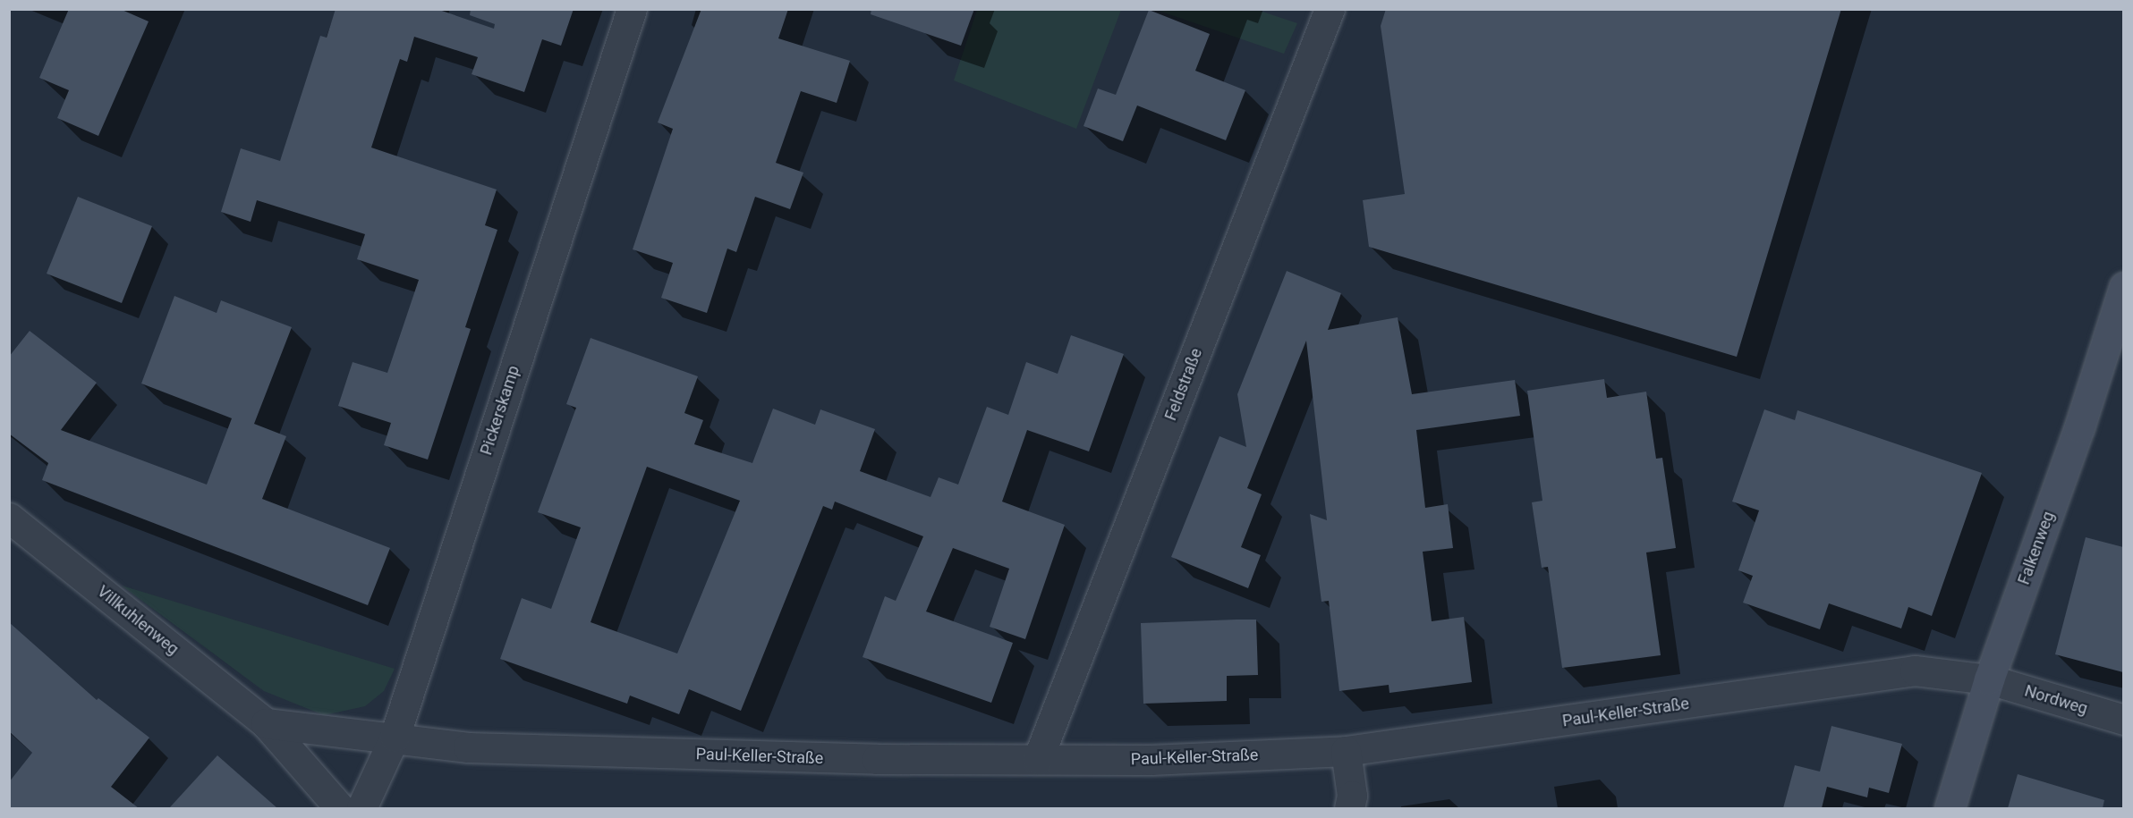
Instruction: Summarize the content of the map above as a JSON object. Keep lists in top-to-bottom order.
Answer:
{
  "streets": {
    "main road": ["Falkenweg"],
    "street": [
      "Feldstraße",
      "Pickerskamp",
      "Villkuhlenweg",
      "Nordweg",
      "Paul-Keller-Straße"
    ]
  },
  "crossings": [
    ["Feldstraße", "Paul-Keller-Straße"],
    ["Pickerskamp", "Paul-Keller-Straße"],
    ["Falkenweg", "Nordweg"],
    ["Falkenweg", "Paul-Keller-Straße"],
    ["Nordweg", "Paul-Keller-Straße"]
  ]
}
